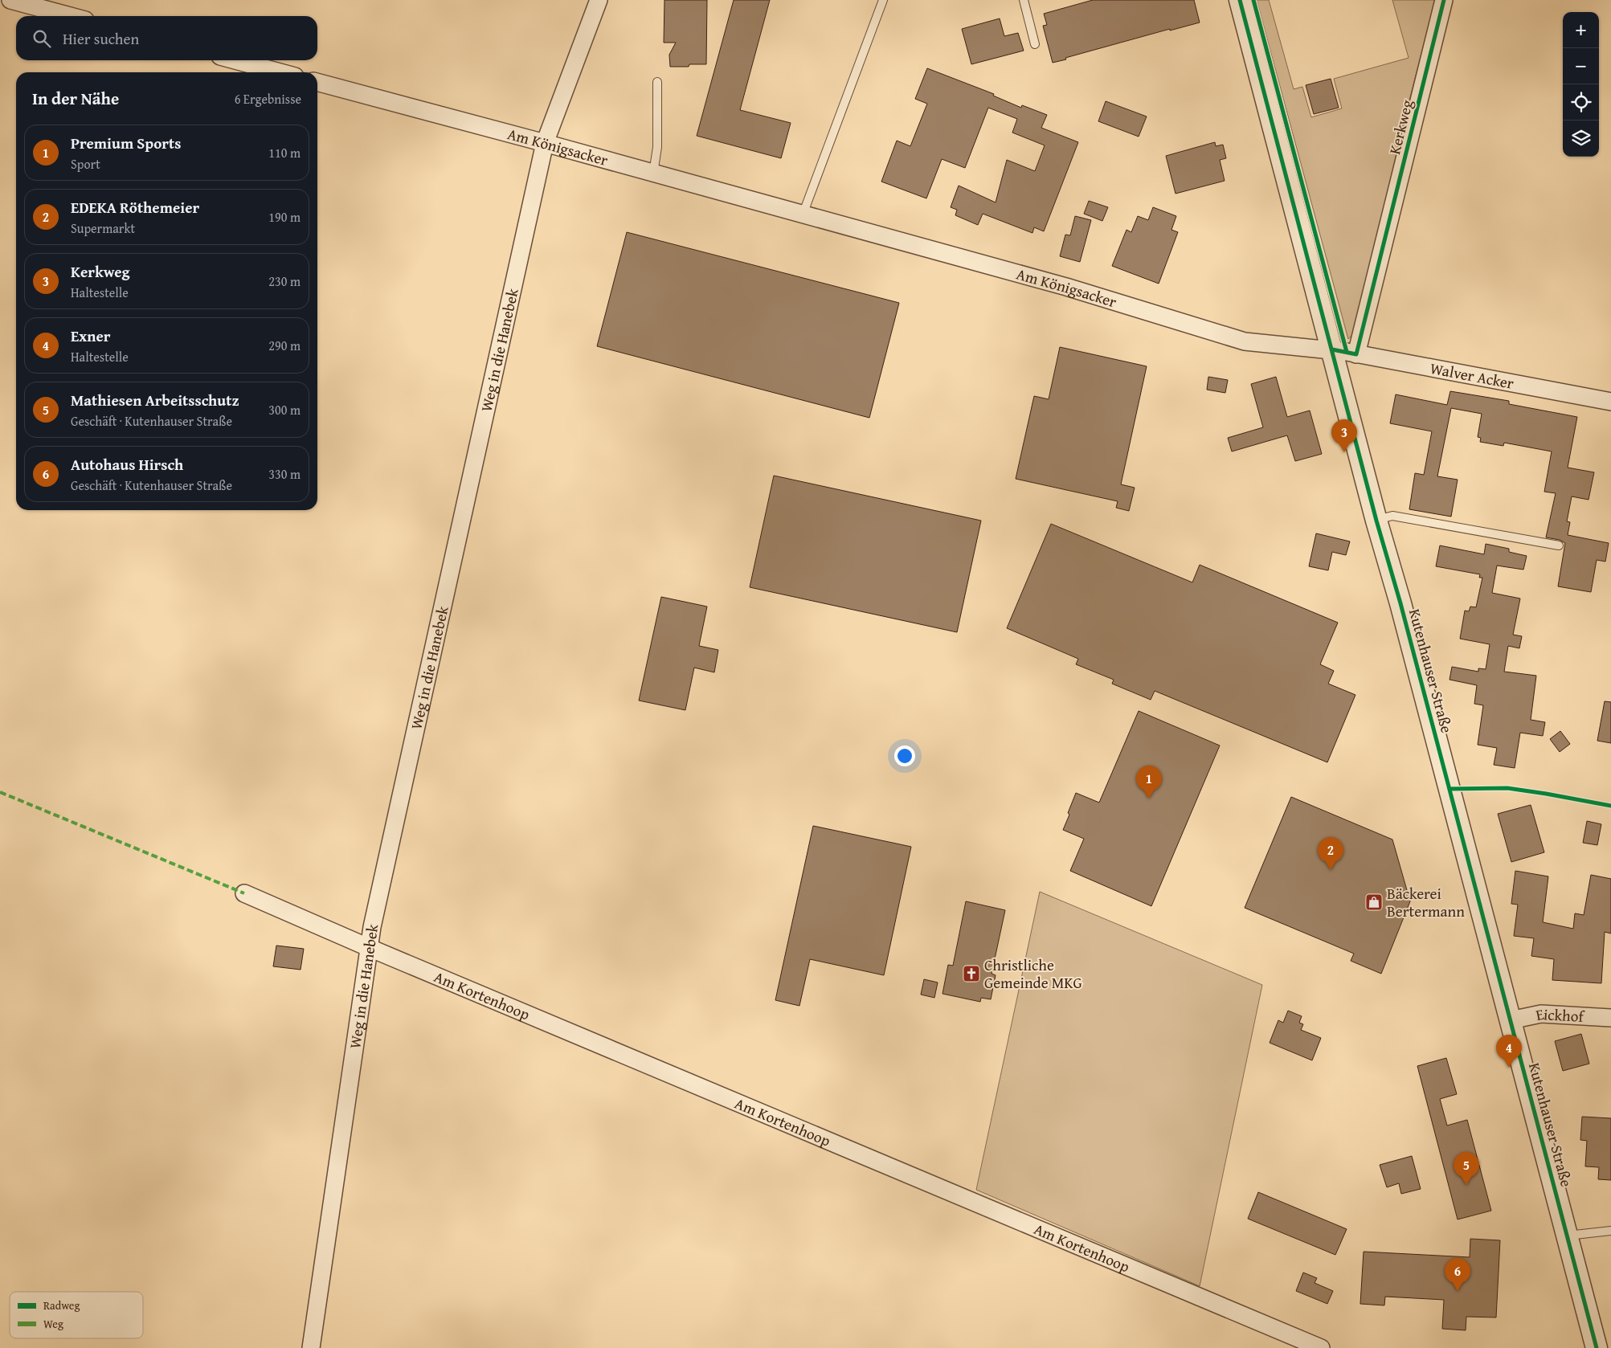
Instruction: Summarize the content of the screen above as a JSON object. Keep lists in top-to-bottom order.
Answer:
{
  "streets": {
    "street": [
      "Kerkweg",
      "Am Königsacker",
      "Weg in die Hanebek",
      "Walver Acker",
      "Kutenhauser Straße",
      "Am Kortenhoop",
      "Eickhof"
    ]
  },
  "crossings": [
    ["Kerkweg", "Walver Acker"],
    ["Am Königsacker", "Weg in die Hanebek"],
    ["Am Königsacker", "Walver Acker"],
    ["Am Königsacker", "Kutenhauser Straße"],
    ["Weg in die Hanebek", "Am Kortenhoop"],
    ["Walver Acker", "Kutenhauser Straße"],
    ["Kutenhauser Straße", "Eickhof"]
  ],
  "places": {
    "shop": ["Bäckerei Bertermann"],
    "church": ["Christliche Gemeinde MKG"]
  },
  "legend": ["Radweg", "Weg"],
  "page": {
    "map_buttons": ["+", "−"],
    "search": "Hier suchen",
    "heading": ["In der Nähe", "6 Ergebnisse"],
    "list": [
      {
        "mark": "1",
        "name": "Premium Sports",
        "note": "Sport",
        "value": "110 m"
      },
      {
        "mark": "2",
        "name": "EDEKA Röthemeier",
        "note": "Supermarkt",
        "value": "190 m"
      },
      {
        "mark": "3",
        "name": "Kerkweg",
        "note": "Haltestelle",
        "value": "230 m"
      },
      {
        "mark": "4",
        "name": "Exner",
        "note": "Haltestelle",
        "value": "290 m"
      },
      {
        "mark": "5",
        "name": "Mathiesen Arbeitsschutz",
        "note": "Geschäft · Kutenhauser Straße",
        "value": "300 m"
      },
      {
        "mark": "6",
        "name": "Autohaus Hirsch",
        "note": "Geschäft · Kutenhauser Straße",
        "value": "330 m"
      }
    ],
    "pins": [
      "3",
      "1",
      "2",
      "4",
      "5",
      "6"
    ]
  }
}
